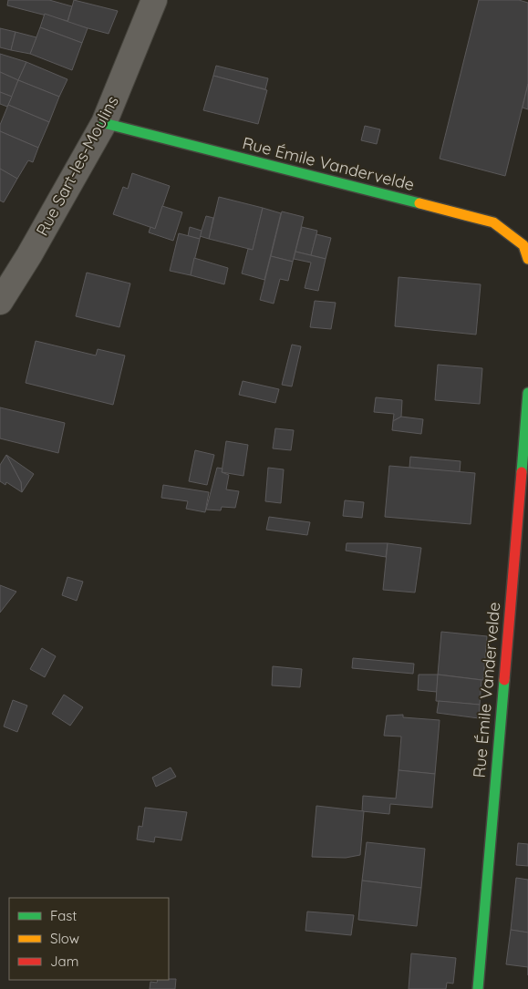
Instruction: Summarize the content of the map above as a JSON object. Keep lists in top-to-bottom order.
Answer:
{
  "streets": {
    "street": ["Rue Émile Vandervelde", "Rue Sart-les-Moulins"]
  },
  "crossings": [
    ["Rue Émile Vandervelde", "Rue Sart-les-Moulins"]
  ],
  "legend": ["Fast", "Slow", "Jam"]
}
